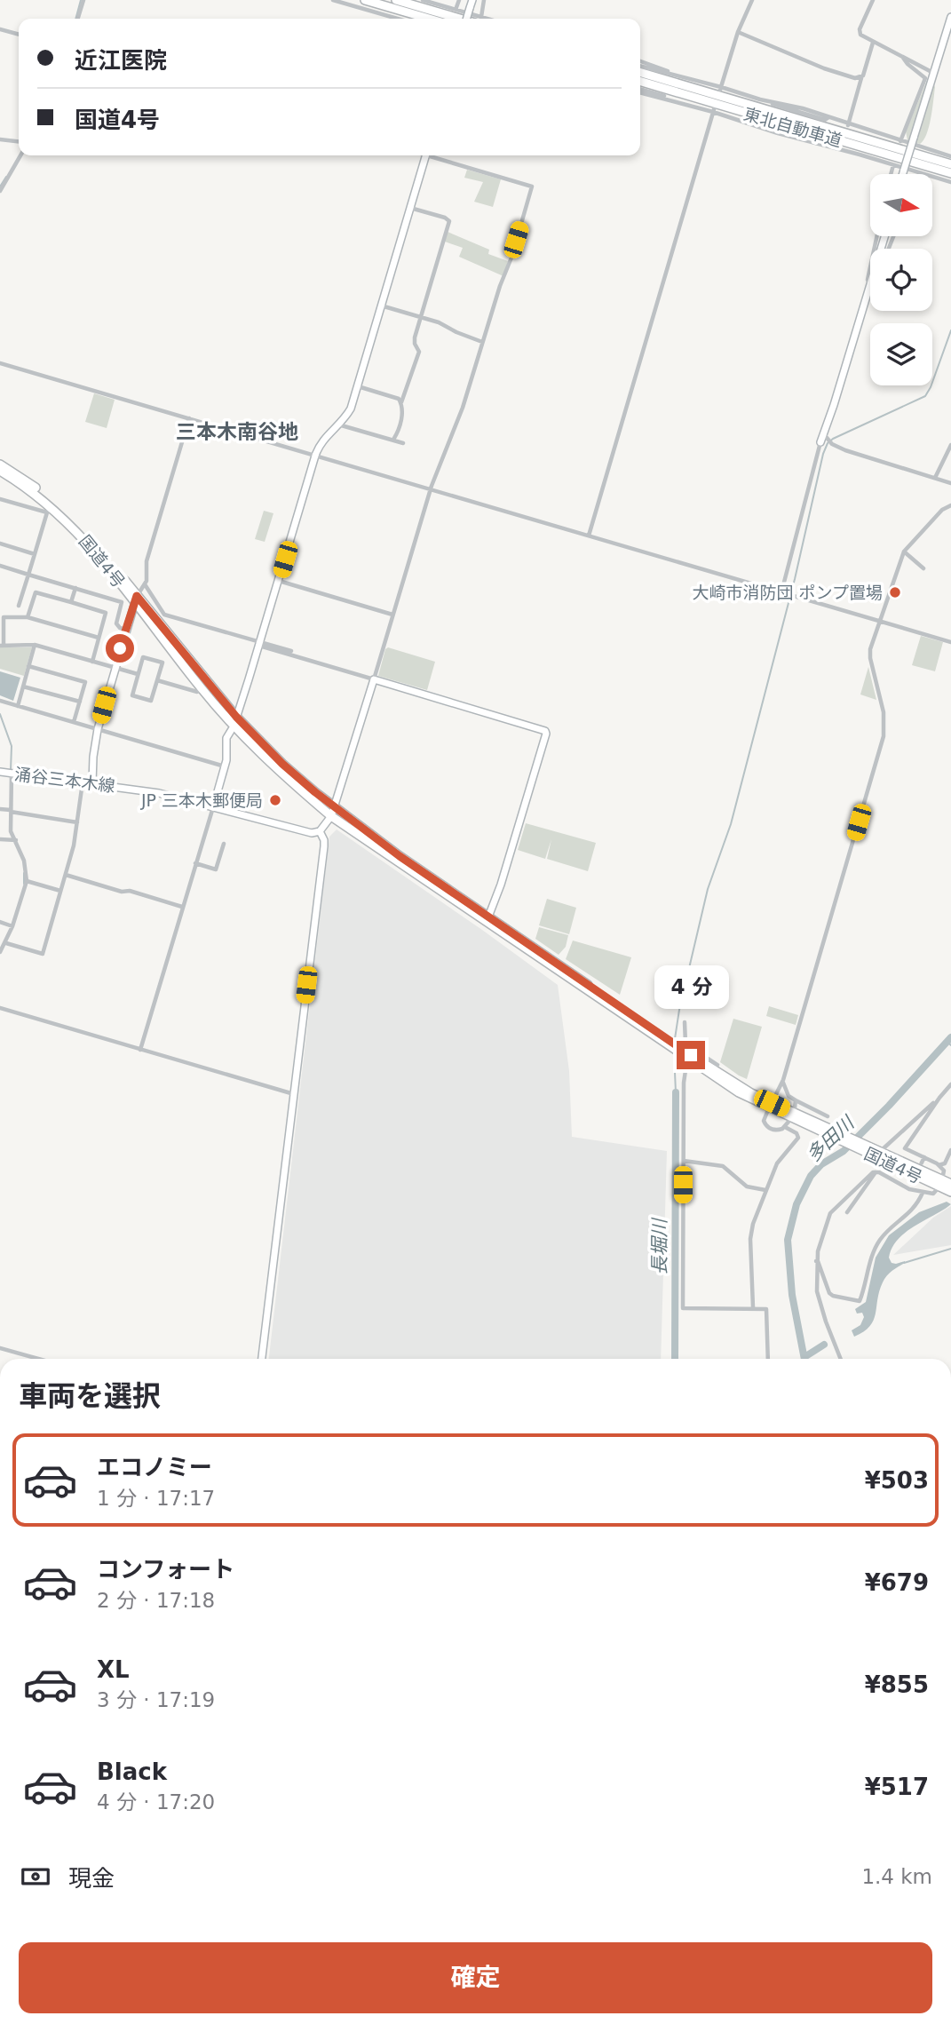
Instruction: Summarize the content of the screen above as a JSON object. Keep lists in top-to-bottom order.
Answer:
{
  "streets": {
    "highway": ["東北自動車道", "国道4号"],
    "street": ["涌谷三本木線"]
  },
  "districts": ["三本木南谷地"],
  "water": ["多田川", "長堀川"],
  "places": ["大崎市消防団 ポンプ置場", "JP 三本木郵便局"],
  "north": "right",
  "page": {
    "banner": ["近江医院", "国道4号"],
    "bubble": "4 分",
    "heading": "車両を選択",
    "list": [
      {
        "name": "エコノミー",
        "note": "1 分 · 17:17",
        "value": "¥503"
      },
      {
        "name": "コンフォート",
        "note": "2 分 · 17:18",
        "value": "¥679"
      },
      {
        "name": "XL",
        "note": "3 分 · 17:19",
        "value": "¥855"
      },
      {
        "name": "Black",
        "note": "4 分 · 17:20",
        "value": "¥517"
      }
    ],
    "pay": ["現金", "1.4 km"],
    "buttons": "確定"
  }
}
